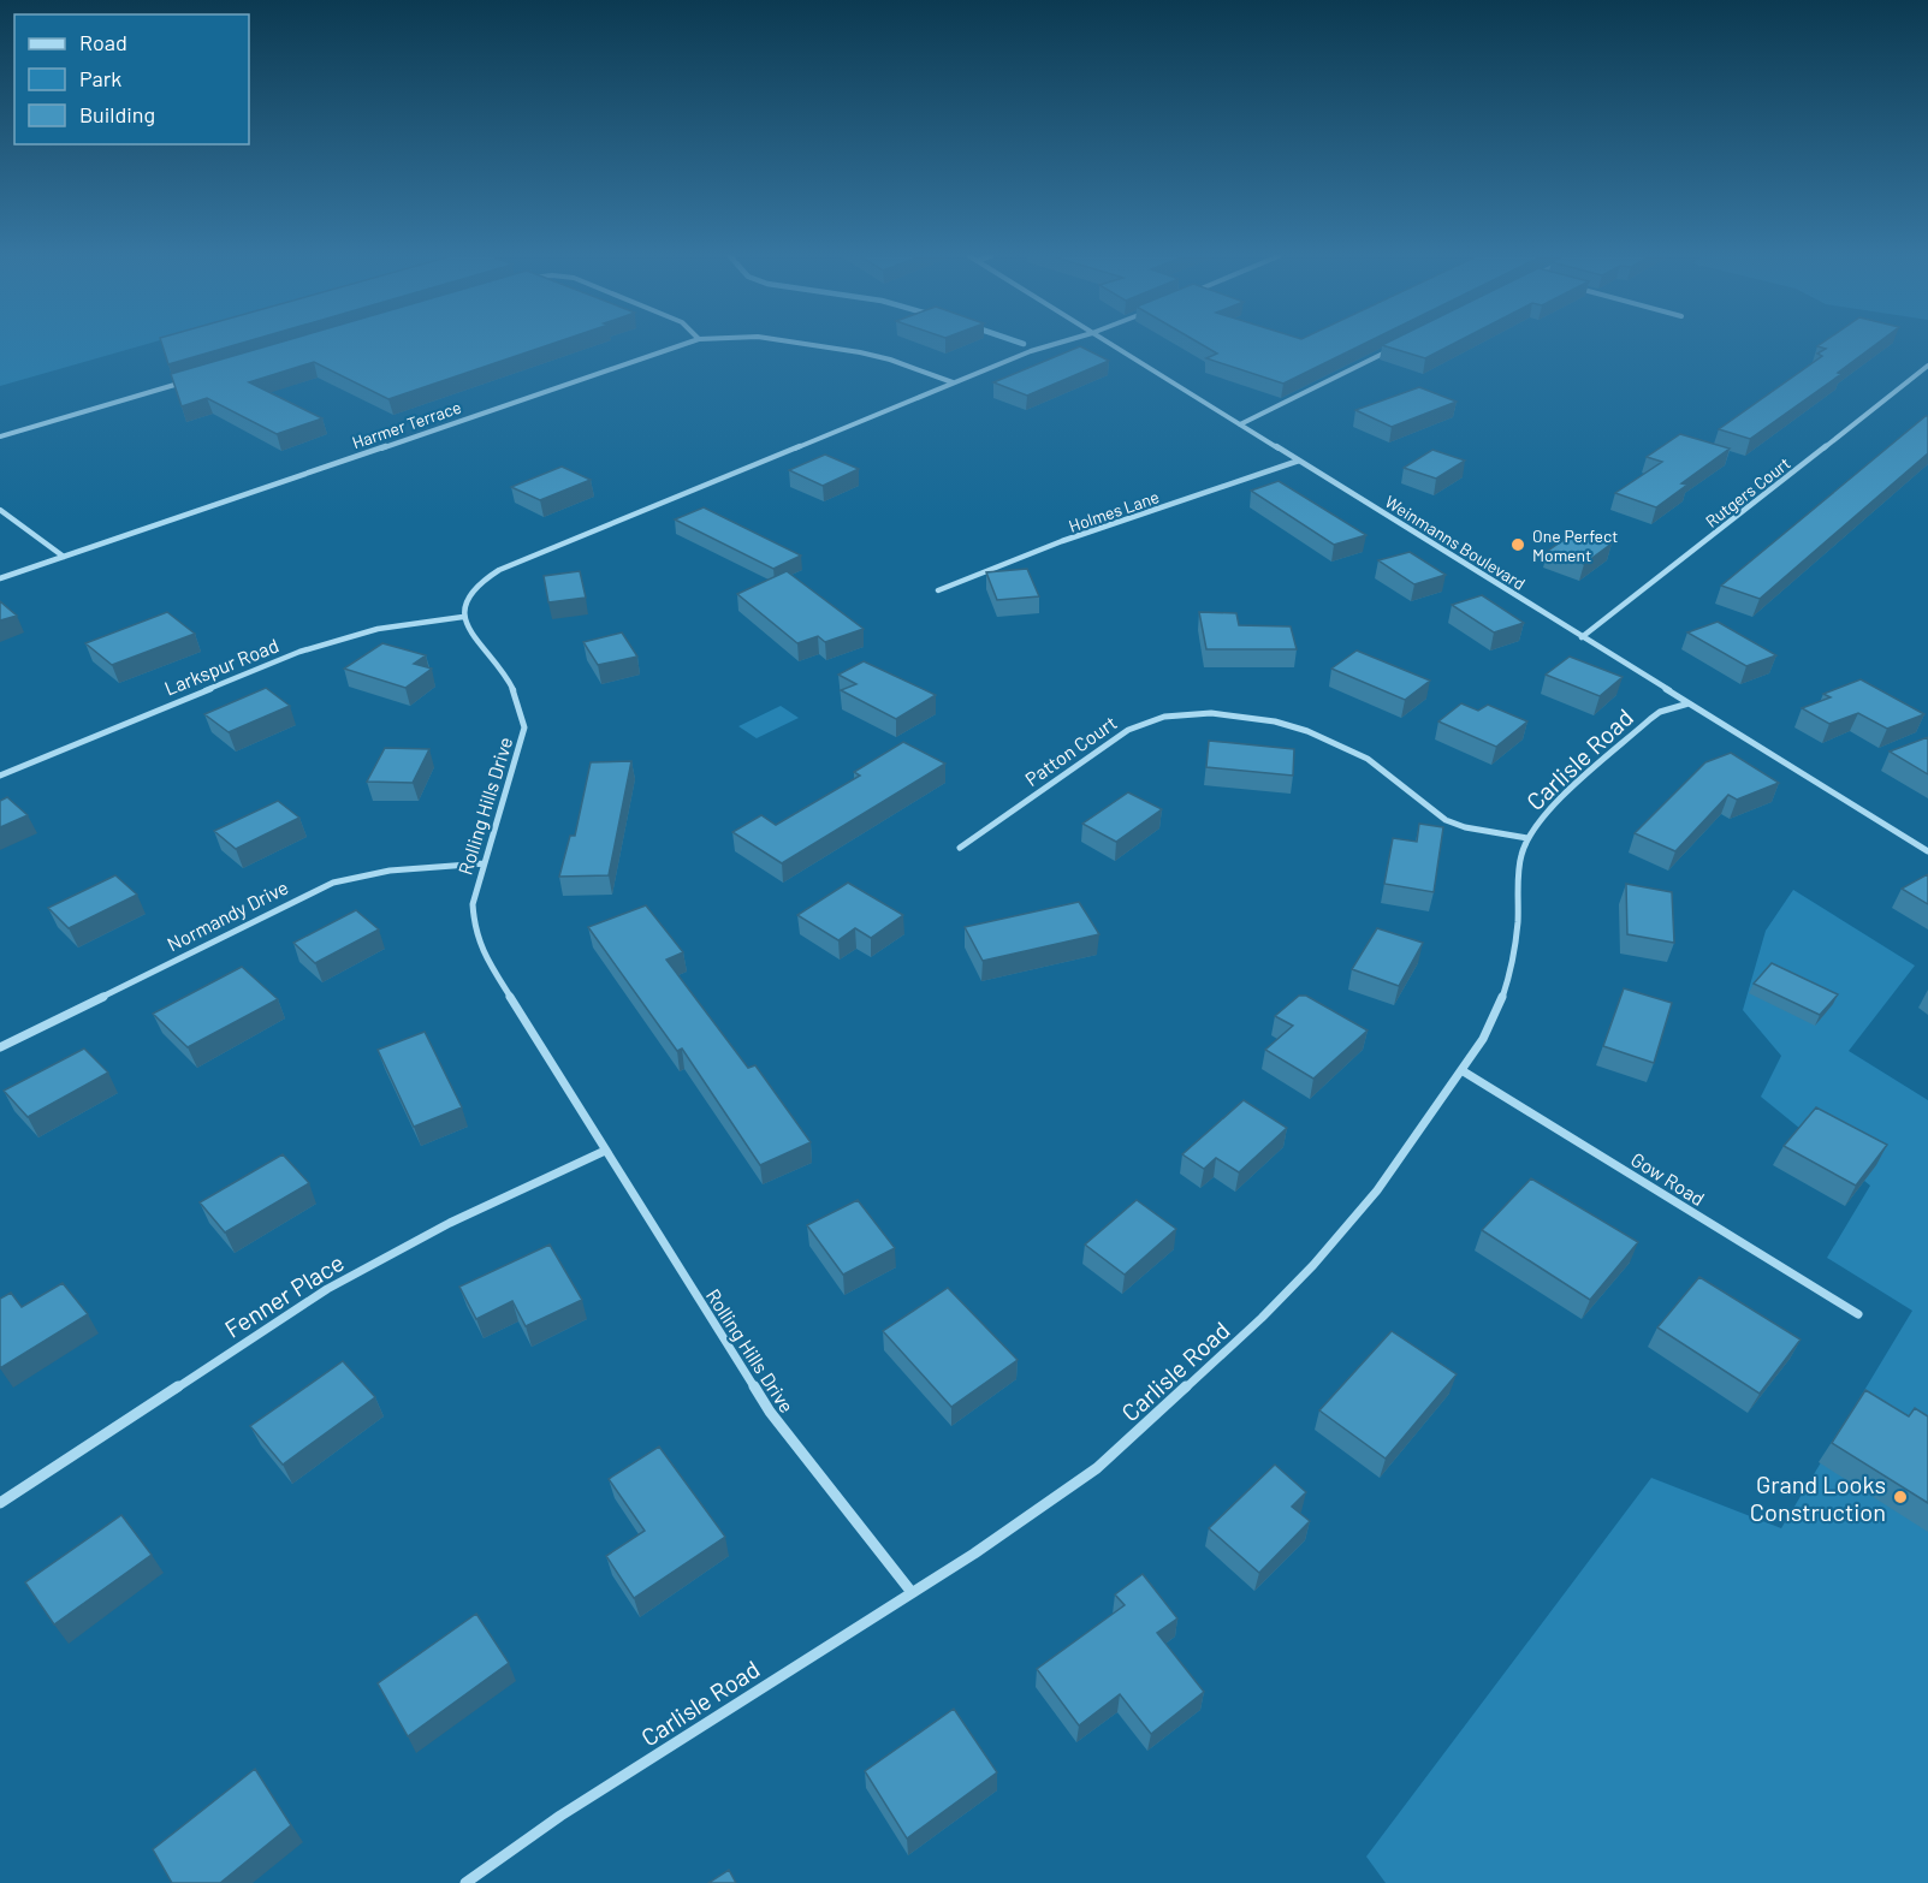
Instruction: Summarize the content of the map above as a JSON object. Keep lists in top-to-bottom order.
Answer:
{
  "streets": {
    "street": [
      "Harmer Terrace",
      "Rutgers Court",
      "Holmes Lane",
      "Weinmanns Boulevard",
      "Larkspur Road",
      "Patton Court",
      "Carlisle Road",
      "Rolling Hills Drive",
      "Normandy Drive",
      "Gow Road",
      "Fenner Place"
    ]
  },
  "crossings": [
    ["Rutgers Court", "Weinmanns Boulevard"],
    ["Holmes Lane", "Weinmanns Boulevard"],
    ["Weinmanns Boulevard", "Carlisle Road"],
    ["Larkspur Road", "Rolling Hills Drive"],
    ["Patton Court", "Carlisle Road"],
    ["Carlisle Road", "Rolling Hills Drive"],
    ["Carlisle Road", "Gow Road"],
    ["Rolling Hills Drive", "Normandy Drive"],
    ["Rolling Hills Drive", "Fenner Place"]
  ],
  "places": ["One Perfect Moment", "Grand Looks Construction"],
  "legend": ["Road", "Park", "Building"]
}
